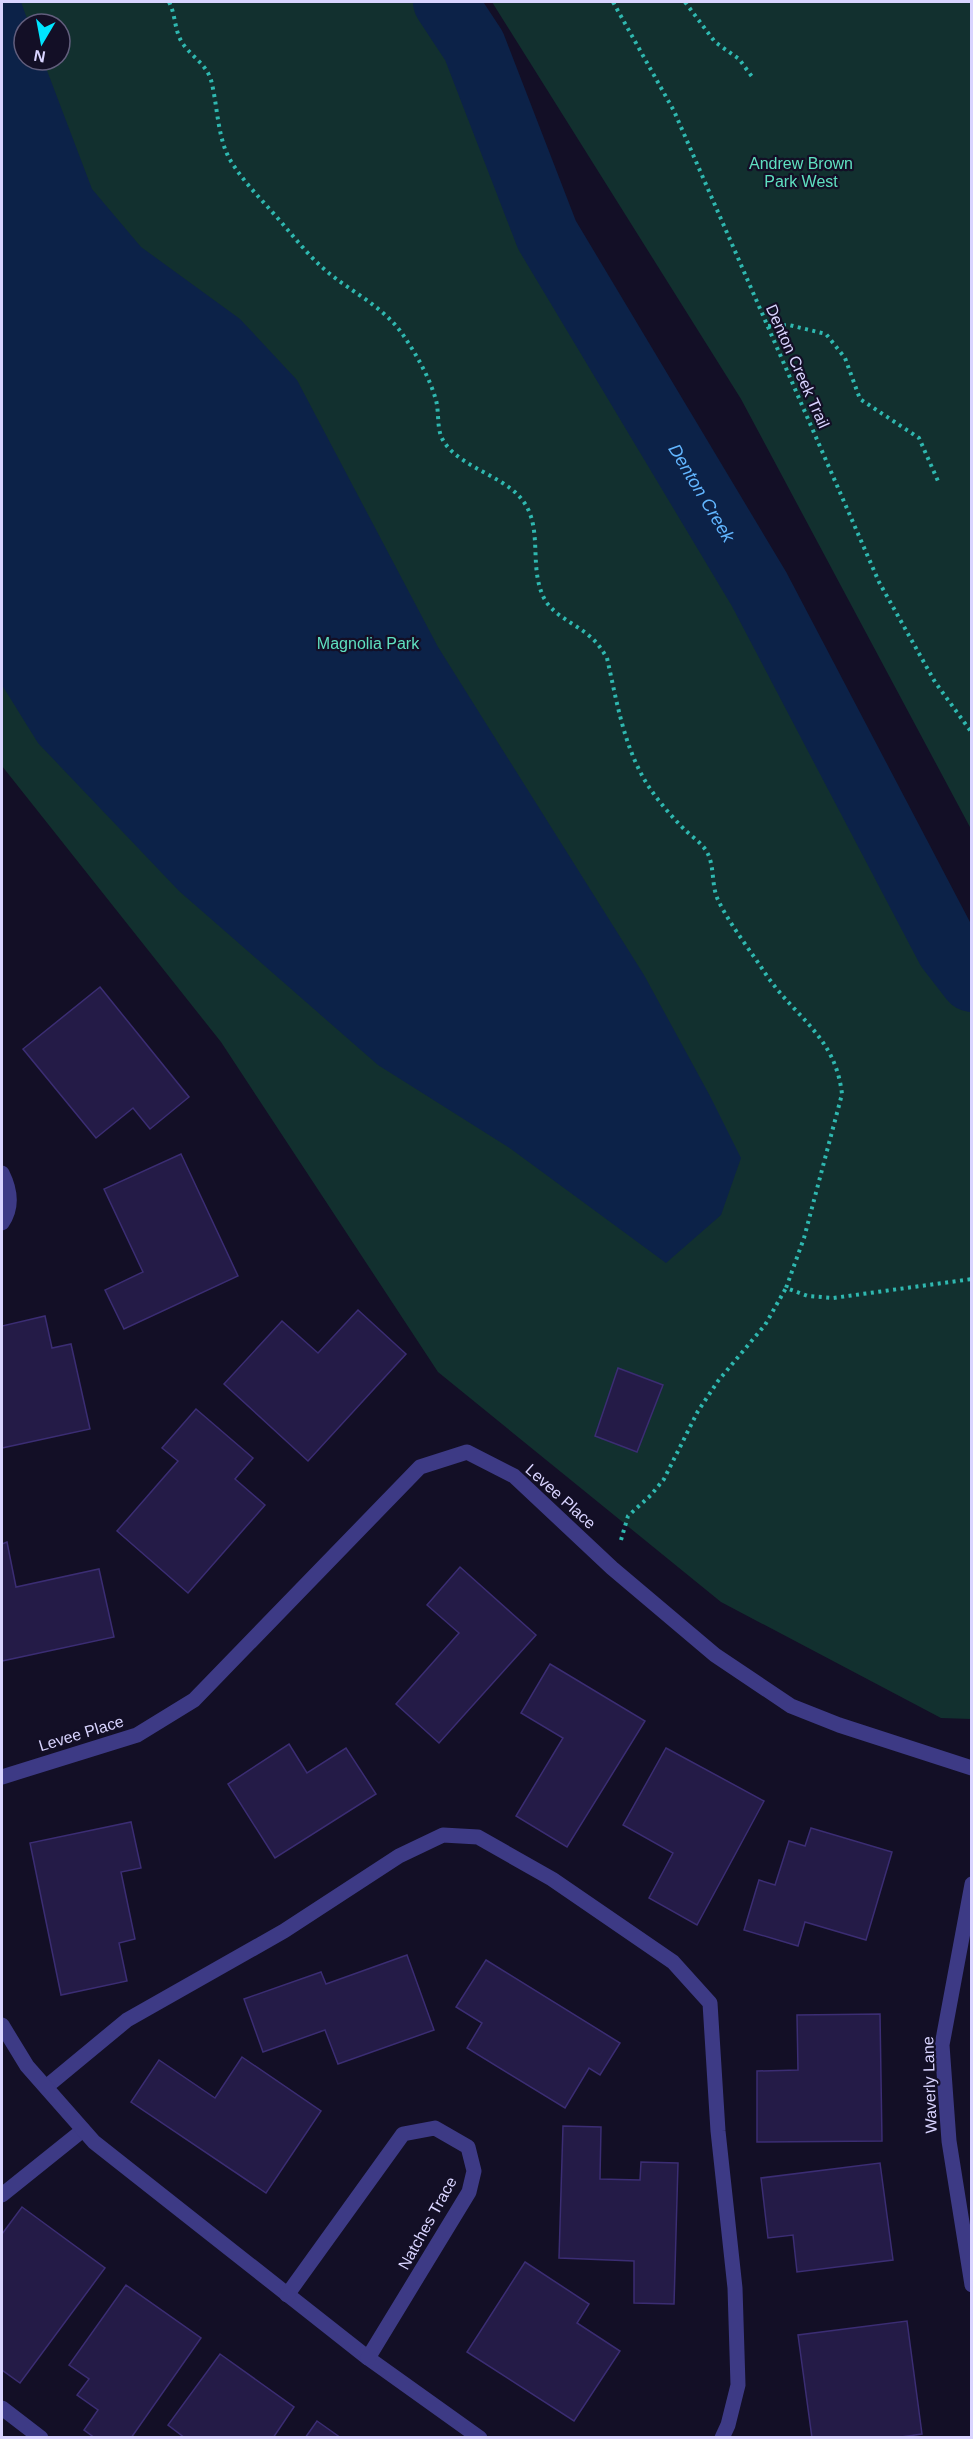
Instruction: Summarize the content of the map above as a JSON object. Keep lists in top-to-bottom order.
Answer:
{
  "streets": {
    "street": ["Levee Place", "Waverly Lane", "Natches Trace"],
    "path": ["Denton Creek Trail"]
  },
  "water": ["Denton Creek"],
  "parks": ["Andrew Brown Park West", "Magnolia Park"],
  "north": "bottom"
}
